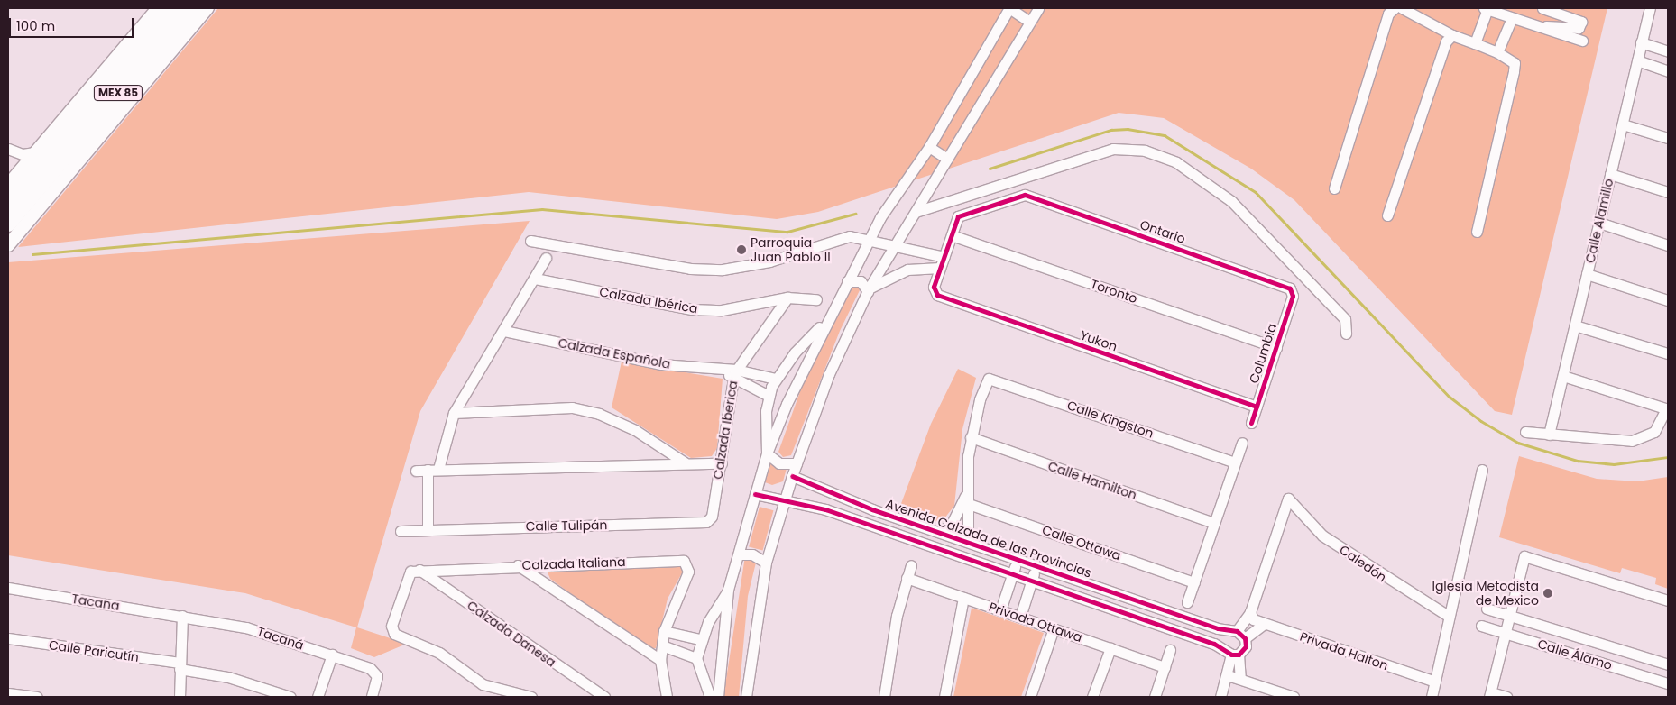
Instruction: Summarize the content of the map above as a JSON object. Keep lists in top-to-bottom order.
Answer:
{
  "streets": {
    "highway": ["MEX 85"],
    "street": [
      "Calle Alamillo",
      "Ontario",
      "Toronto",
      "Calzada Ibérica",
      "Yukon",
      "Calzada Española",
      "Columbia",
      "Calle Kingston",
      "Calzada Iberica",
      "Calle Hamilton",
      "Calle Tulipán",
      "Avenida Calzada de las Provincias",
      "Calle Ottawa",
      "Calzada Italiana",
      "Caledón",
      "Tacana",
      "Privada Ottawa",
      "Calzada Danesa",
      "Tacaná",
      "Calle Paricutín",
      "Privada Halton",
      "Calle Álamo"
    ]
  },
  "crossings": [
    ["Ontario", "Toronto"],
    ["Ontario", "Columbia"],
    ["Toronto", "Columbia"],
    ["Calzada Ibérica", "Calzada Iberica"],
    ["Yukon", "Columbia"],
    ["Calzada Española", "Calzada Iberica"],
    ["Calle Kingston", "Calle Hamilton"],
    ["Calzada Iberica", "Calle Tulipán"],
    ["Calzada Italiana", "Calzada Danesa"],
    ["Caledón", "Privada Halton"],
    ["Tacana", "Tacaná"]
  ],
  "places": ["Parroquia Juan Pablo II", "Iglesia Metodista de Mexico"],
  "scale_bar": "100 m"
}
